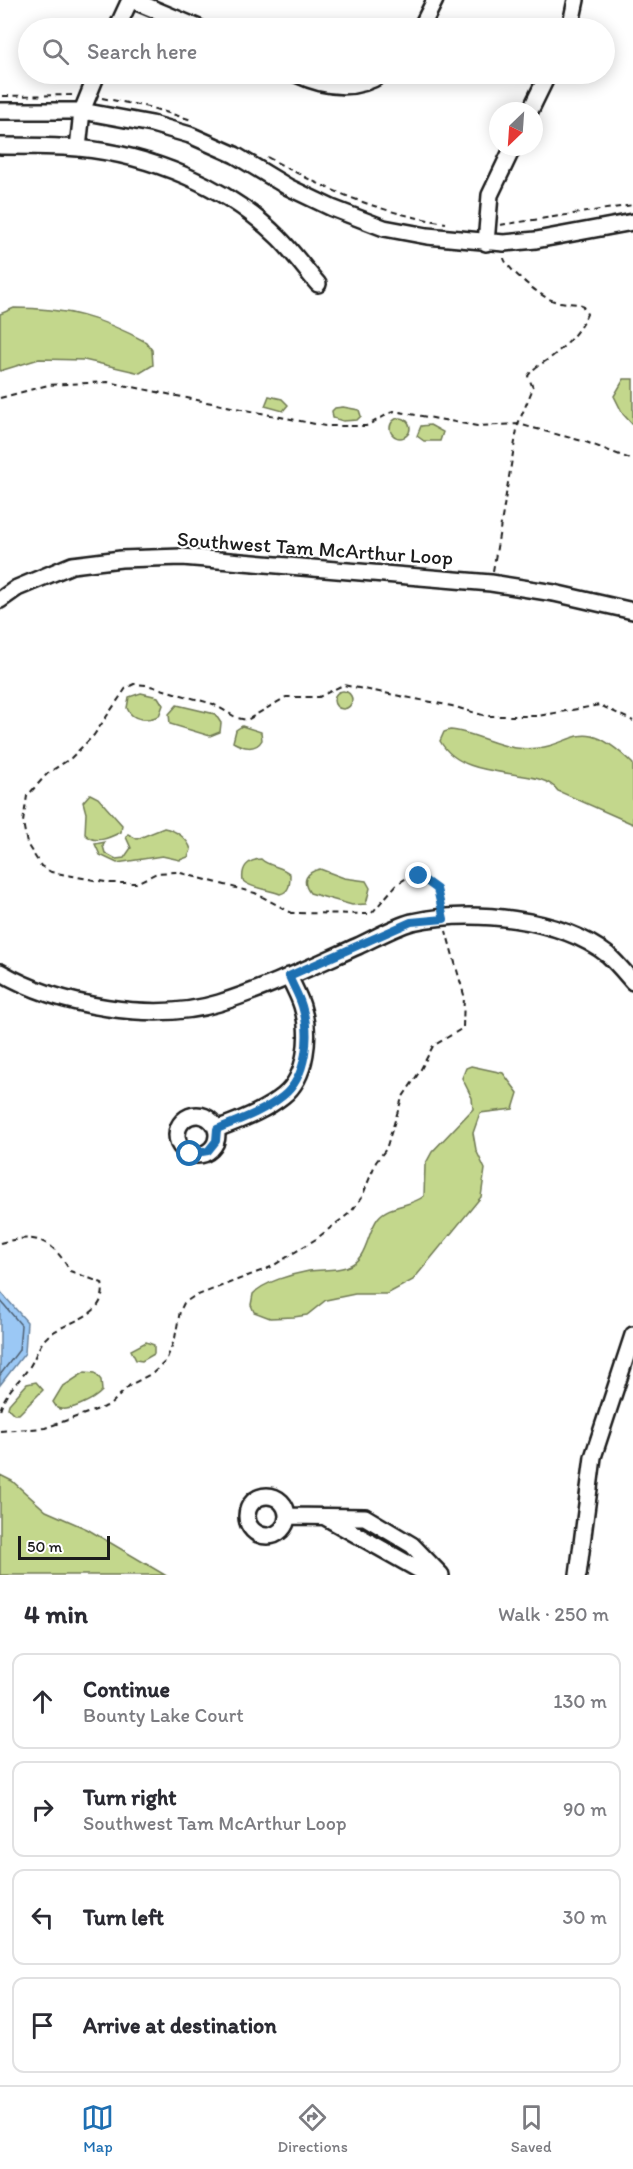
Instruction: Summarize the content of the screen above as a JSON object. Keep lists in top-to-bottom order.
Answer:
{
  "streets": {
    "street": ["Southwest Tam McArthur Loop"]
  },
  "scale_bar": "50 m",
  "north": "bottom left",
  "page": {
    "search": "Search here",
    "scale": "50 m",
    "heading": ["4 min", "Walk · 250 m"],
    "list": [
      ["Continue", "Bounty Lake Court", "130 m"],
      ["Turn right", "Southwest Tam McArthur Loop", "90 m"],
      ["Turn left", "30 m"],
      "Arrive at destination"
    ],
    "nav": ["Map", "Directions", "Saved"]
  }
}
